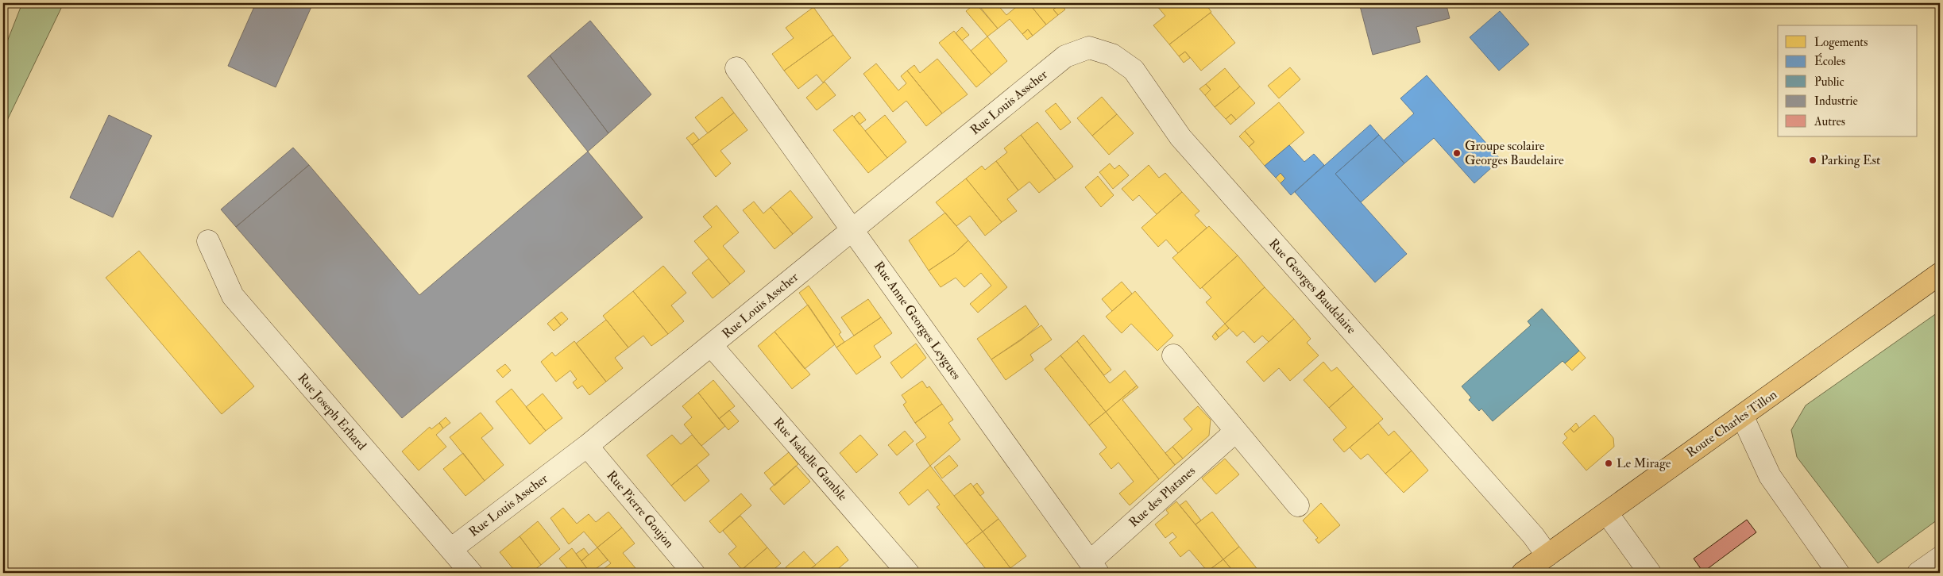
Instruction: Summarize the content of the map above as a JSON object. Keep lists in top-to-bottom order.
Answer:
{
  "streets": {
    "main road": ["Route Charles Tillon"],
    "street": [
      "Rue Louis Asscher",
      "Rue Georges Baudelaire",
      "Rue Anne Georges Leygues",
      "Rue Joseph Erhard",
      "Rue Isabelle Gamble",
      "Rue des Platanes",
      "Rue Pierre Goujon"
    ]
  },
  "crossings": [
    ["Rue Louis Asscher", "Rue Georges Baudelaire"],
    ["Rue Louis Asscher", "Rue Anne Georges Leygues"],
    ["Rue Louis Asscher", "Rue Joseph Erhard"],
    ["Rue Louis Asscher", "Rue Isabelle Gamble"],
    ["Rue Louis Asscher", "Rue Pierre Goujon"],
    ["Rue Georges Baudelaire", "Route Charles Tillon"],
    ["Rue Anne Georges Leygues", "Rue des Platanes"]
  ],
  "places": ["Groupe scolaire Georges Baudelaire", "Parking Est", "Le Mirage"],
  "legend": [
    "Logements",
    "Écoles",
    "Public",
    "Industrie",
    "Autres"
  ]
}
